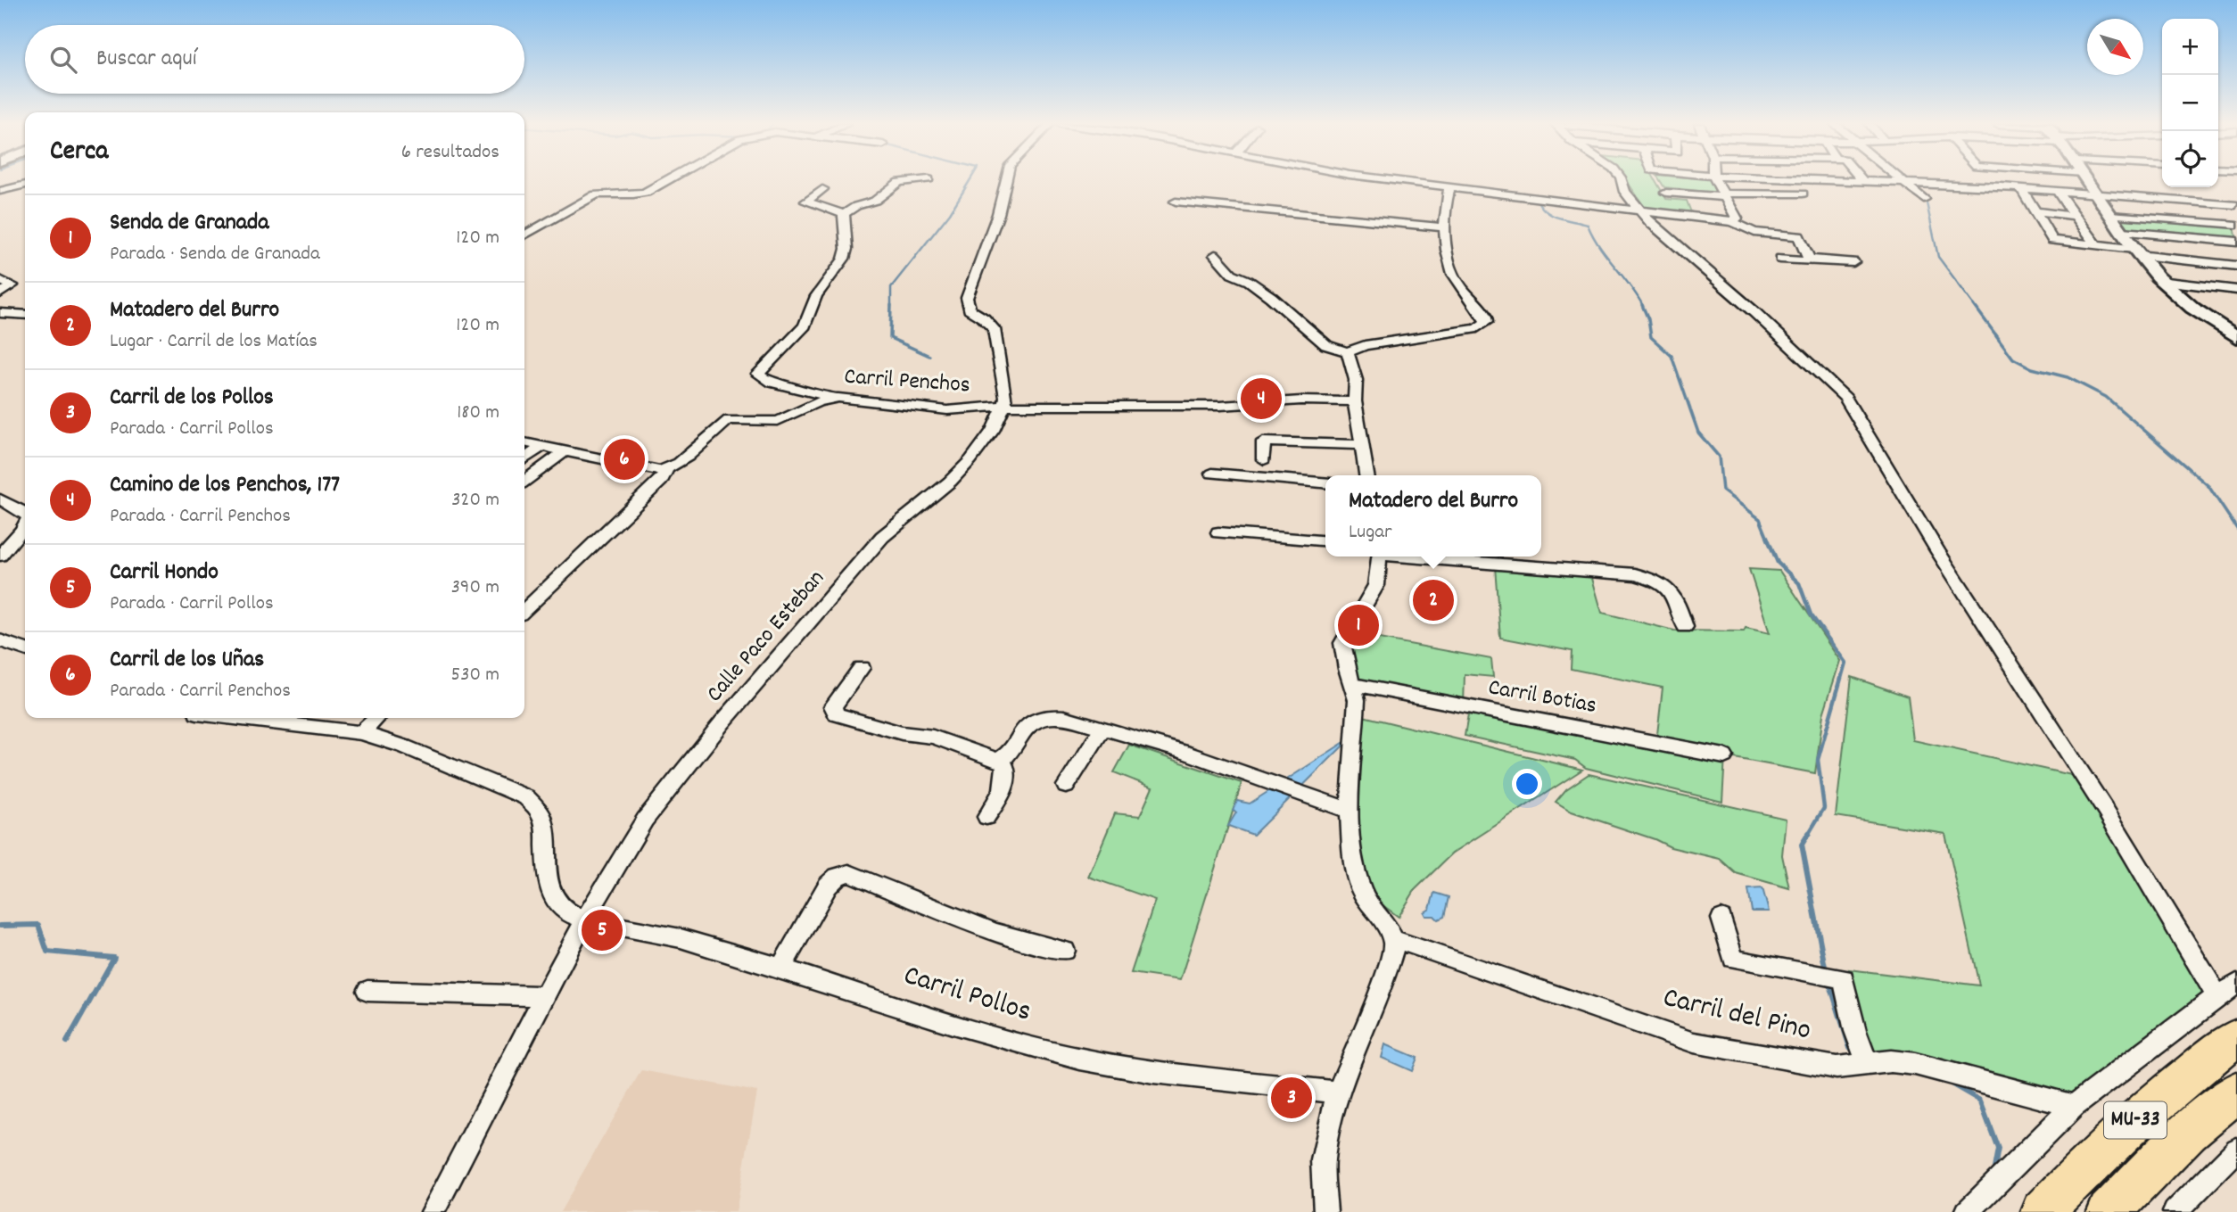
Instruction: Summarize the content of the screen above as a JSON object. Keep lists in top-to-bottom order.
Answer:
{
  "streets": {
    "highway": ["MU-33"],
    "street": [
      "Carril Penchos",
      "Calle Paco Esteban",
      "Carril Botias",
      "Carril Pollos",
      "Carril del Pino"
    ]
  },
  "crossings": [
    ["Carril Penchos", "Calle Paco Esteban"],
    ["Calle Paco Esteban", "Carril Pollos"]
  ],
  "north": "bottom right",
  "page": {
    "map_buttons": ["+", "−"],
    "search": "Buscar aquí",
    "heading": ["Cerca", "6 resultados"],
    "list": [
      {
        "mark": "1",
        "name": "Senda de Granada",
        "note": "Parada · Senda de Granada",
        "value": "120 m"
      },
      {
        "mark": "2",
        "name": "Matadero del Burro",
        "note": "Lugar · Carril de los Matías",
        "value": "120 m"
      },
      {
        "mark": "3",
        "name": "Carril de los Pollos",
        "note": "Parada · Carril Pollos",
        "value": "180 m"
      },
      {
        "mark": "4",
        "name": "Camino de los Penchos, 177",
        "note": "Parada · Carril Penchos",
        "value": "320 m"
      },
      {
        "mark": "5",
        "name": "Carril Hondo",
        "note": "Parada · Carril Pollos",
        "value": "390 m"
      },
      {
        "mark": "6",
        "name": "Carril de los Uñas",
        "note": "Parada · Carril Penchos",
        "value": "530 m"
      }
    ],
    "pins": [
      "4",
      "6",
      "2",
      "1",
      "5",
      "3"
    ],
    "popup": ["Matadero del Burro", "Lugar"]
  }
}
